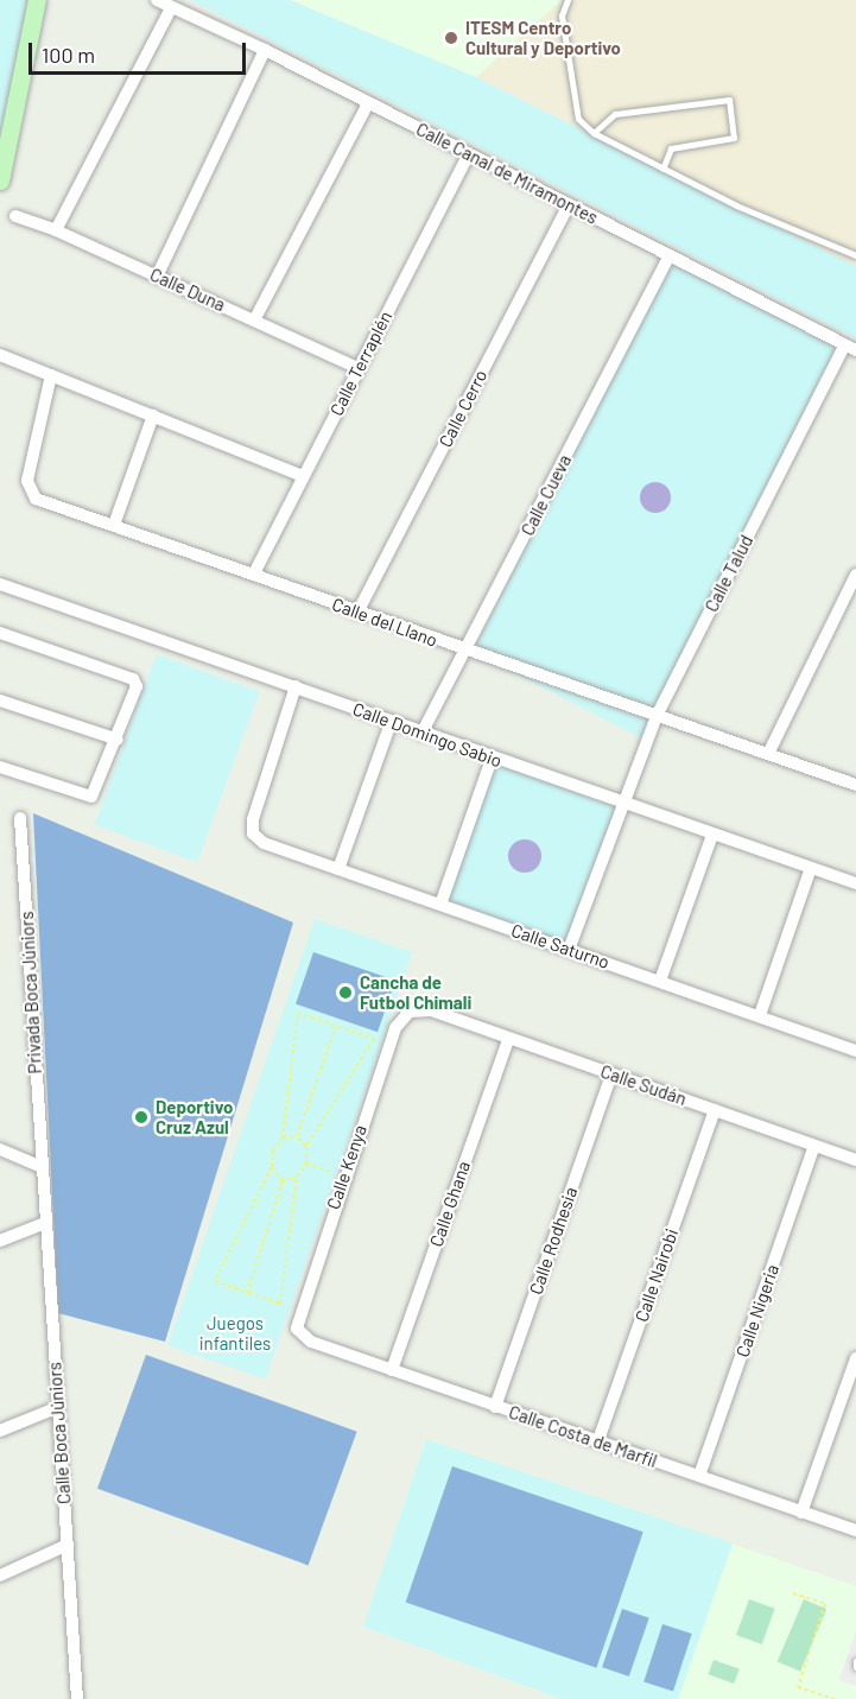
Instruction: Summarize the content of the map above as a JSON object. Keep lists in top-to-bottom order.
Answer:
{
  "streets": {
    "street": [
      "Calle Canal de Miramontes",
      "Calle Duna",
      "Calle Terraplén",
      "Calle Cerro",
      "Calle Cueva",
      "Calle Talud",
      "Calle del Llano",
      "Calle Domingo Sabio",
      "Calle Saturno",
      "Privada Boca Júniors",
      "Calle Sudán",
      "Calle Kenya",
      "Calle Ghana",
      "Calle Rodhesia",
      "Calle Nairobi",
      "Calle Nigeria",
      "Calle Boca Júniors",
      "Calle Costa de Marfil"
    ]
  },
  "crossings": [
    ["Calle Canal de Miramontes", "Calle Terraplén"],
    ["Calle Canal de Miramontes", "Calle Cerro"],
    ["Calle Canal de Miramontes", "Calle Cueva"],
    ["Calle Canal de Miramontes", "Calle Talud"],
    ["Calle Duna", "Calle Terraplén"],
    ["Calle Terraplén", "Calle del Llano"],
    ["Calle Cerro", "Calle del Llano"],
    ["Calle Cueva", "Calle del Llano"],
    ["Calle Cueva", "Calle Domingo Sabio"],
    ["Calle Talud", "Calle del Llano"],
    ["Calle Talud", "Calle Domingo Sabio"],
    ["Calle Talud", "Calle Saturno"],
    ["Calle Domingo Sabio", "Calle Saturno"],
    ["Privada Boca Júniors", "Calle Boca Júniors"],
    ["Calle Sudán", "Calle Kenya"],
    ["Calle Sudán", "Calle Ghana"],
    ["Calle Sudán", "Calle Rodhesia"],
    ["Calle Sudán", "Calle Nairobi"],
    ["Calle Sudán", "Calle Nigeria"],
    ["Calle Kenya", "Calle Costa de Marfil"],
    ["Calle Ghana", "Calle Costa de Marfil"],
    ["Calle Rodhesia", "Calle Costa de Marfil"],
    ["Calle Nairobi", "Calle Costa de Marfil"],
    ["Calle Nigeria", "Calle Costa de Marfil"]
  ],
  "parks": ["Juegos infantiles"],
  "places": ["ITESM Centro Cultural y Deportivo", "Cancha de Futbol Chimali", "Deportivo Cruz Azul"],
  "scale_bar": "100 m"
}
